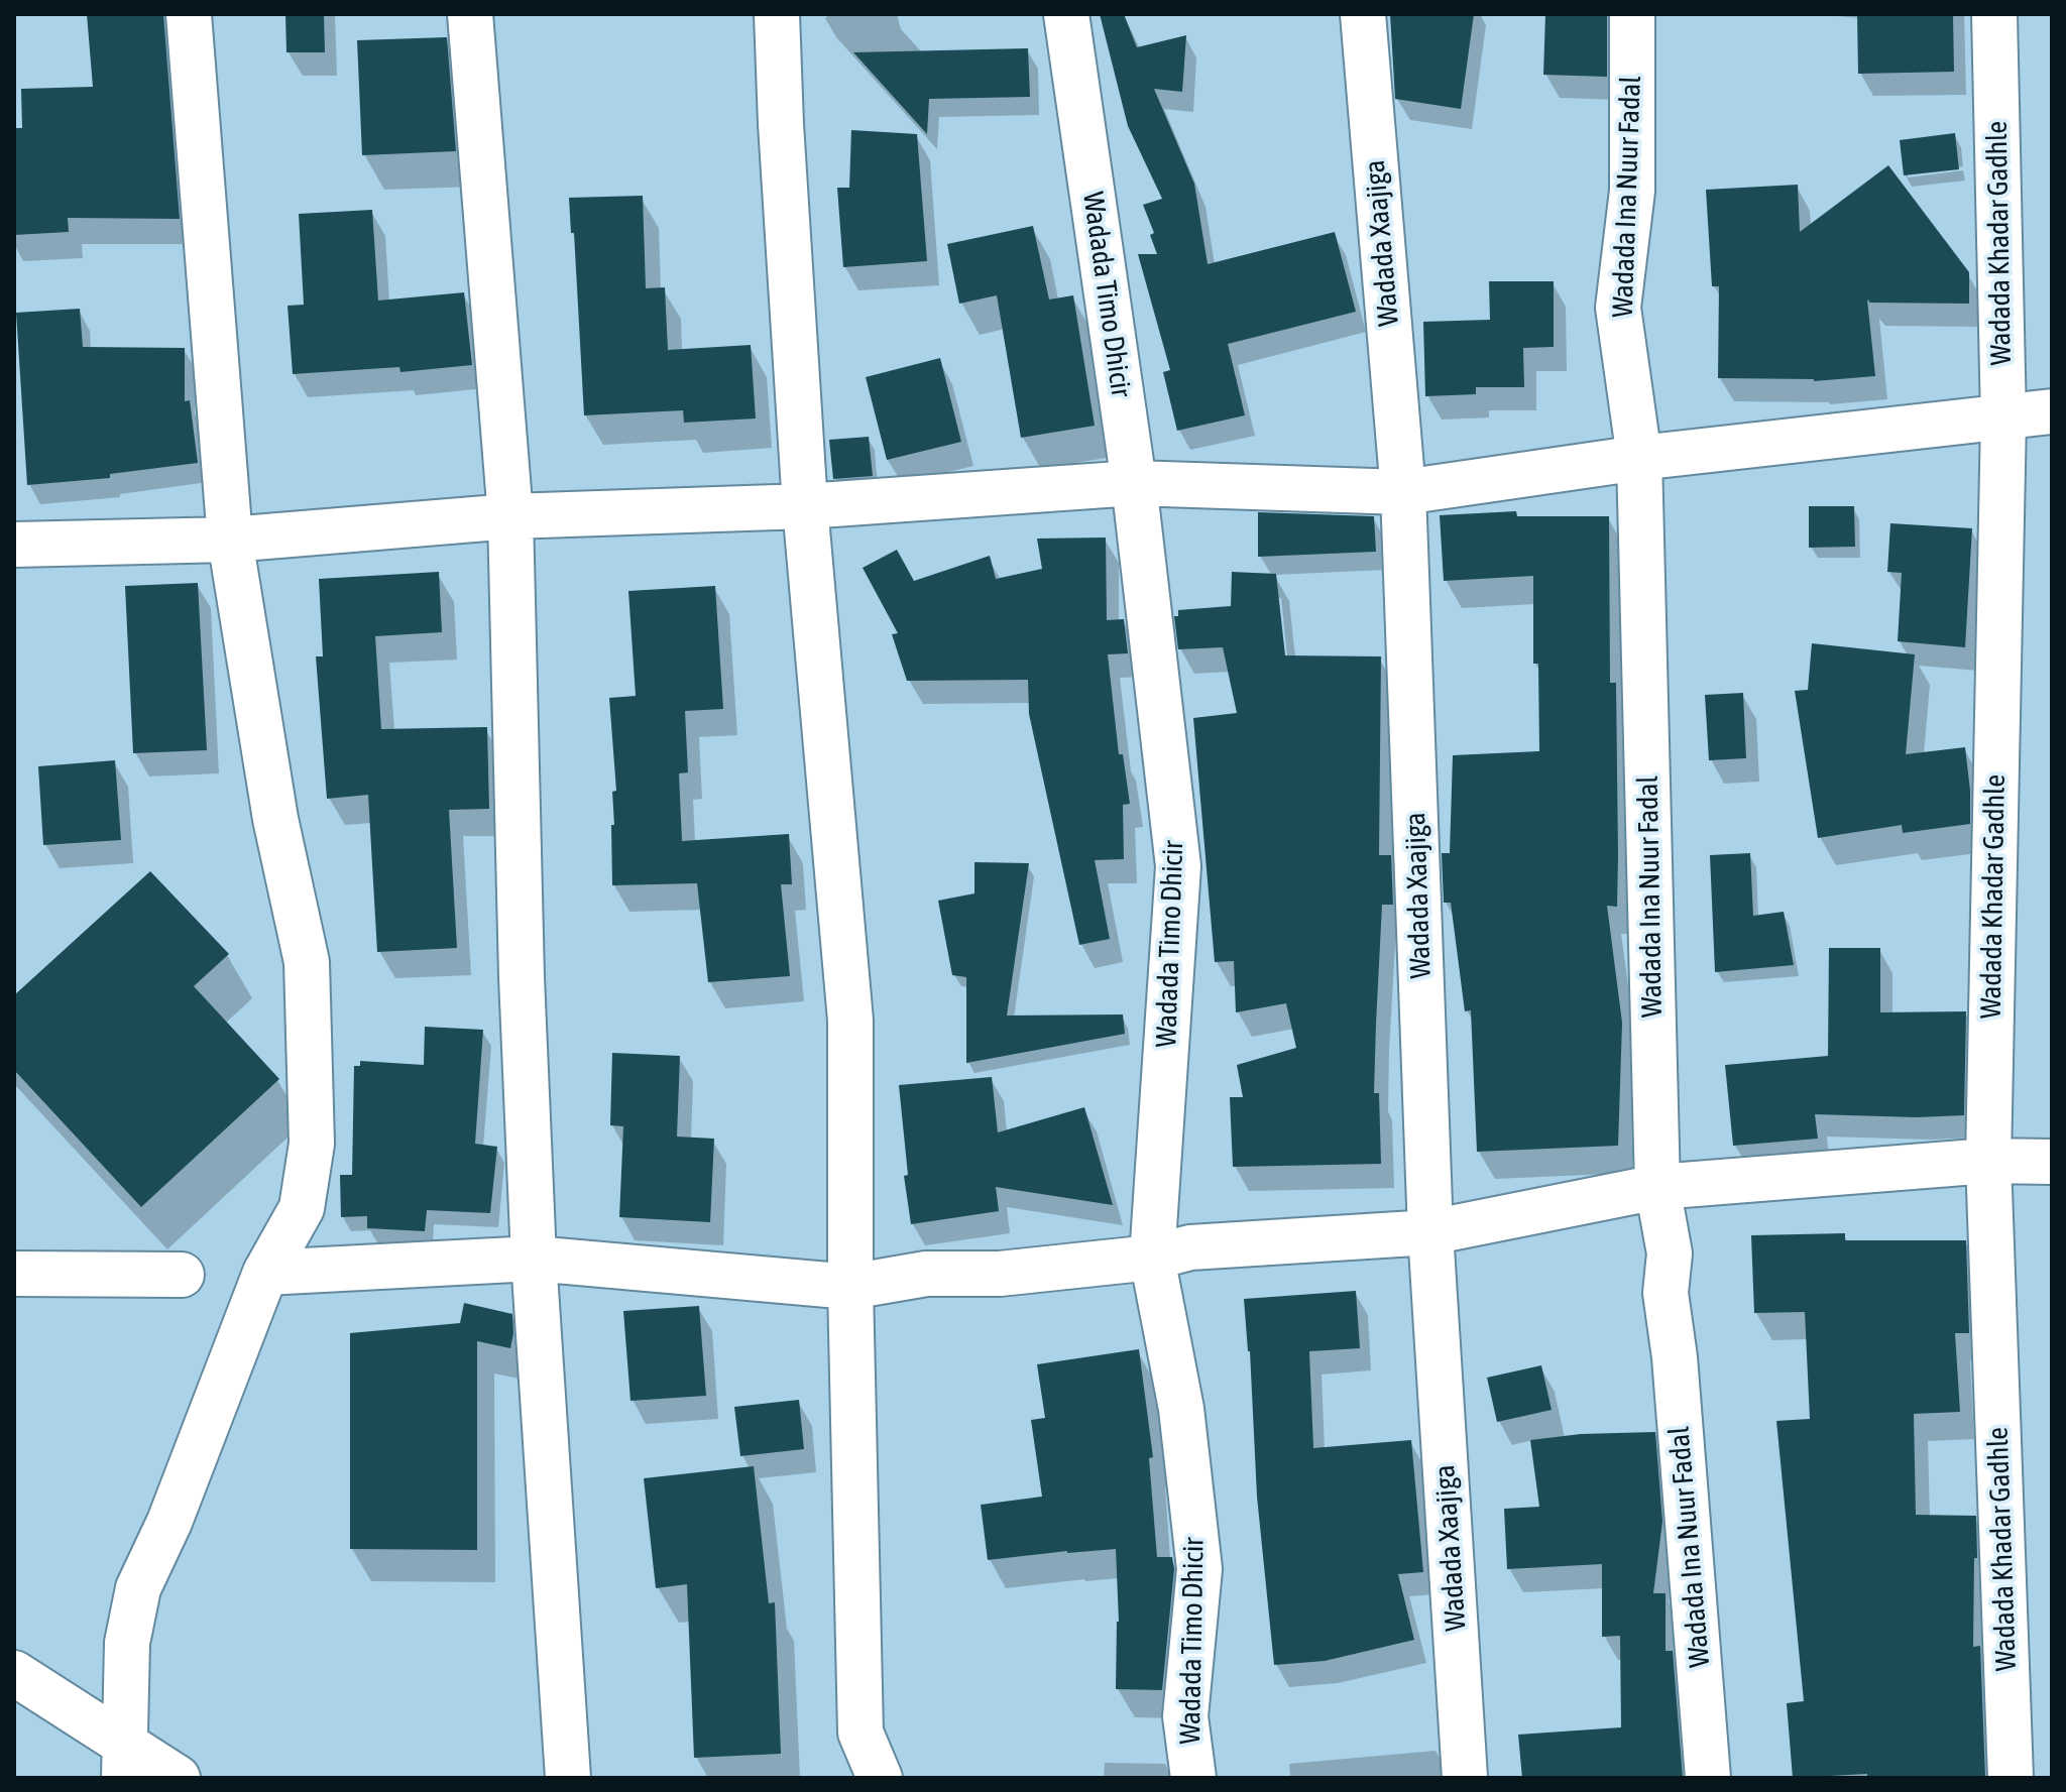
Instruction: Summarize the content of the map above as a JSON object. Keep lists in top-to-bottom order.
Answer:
{
  "streets": {
    "street": [
      "Wadada Ina Nuur Fadal",
      "Wadada Xaajiga",
      "Wadada Khadar Gadhle",
      "Wadada Timo Dhicir"
    ]
  }
}
